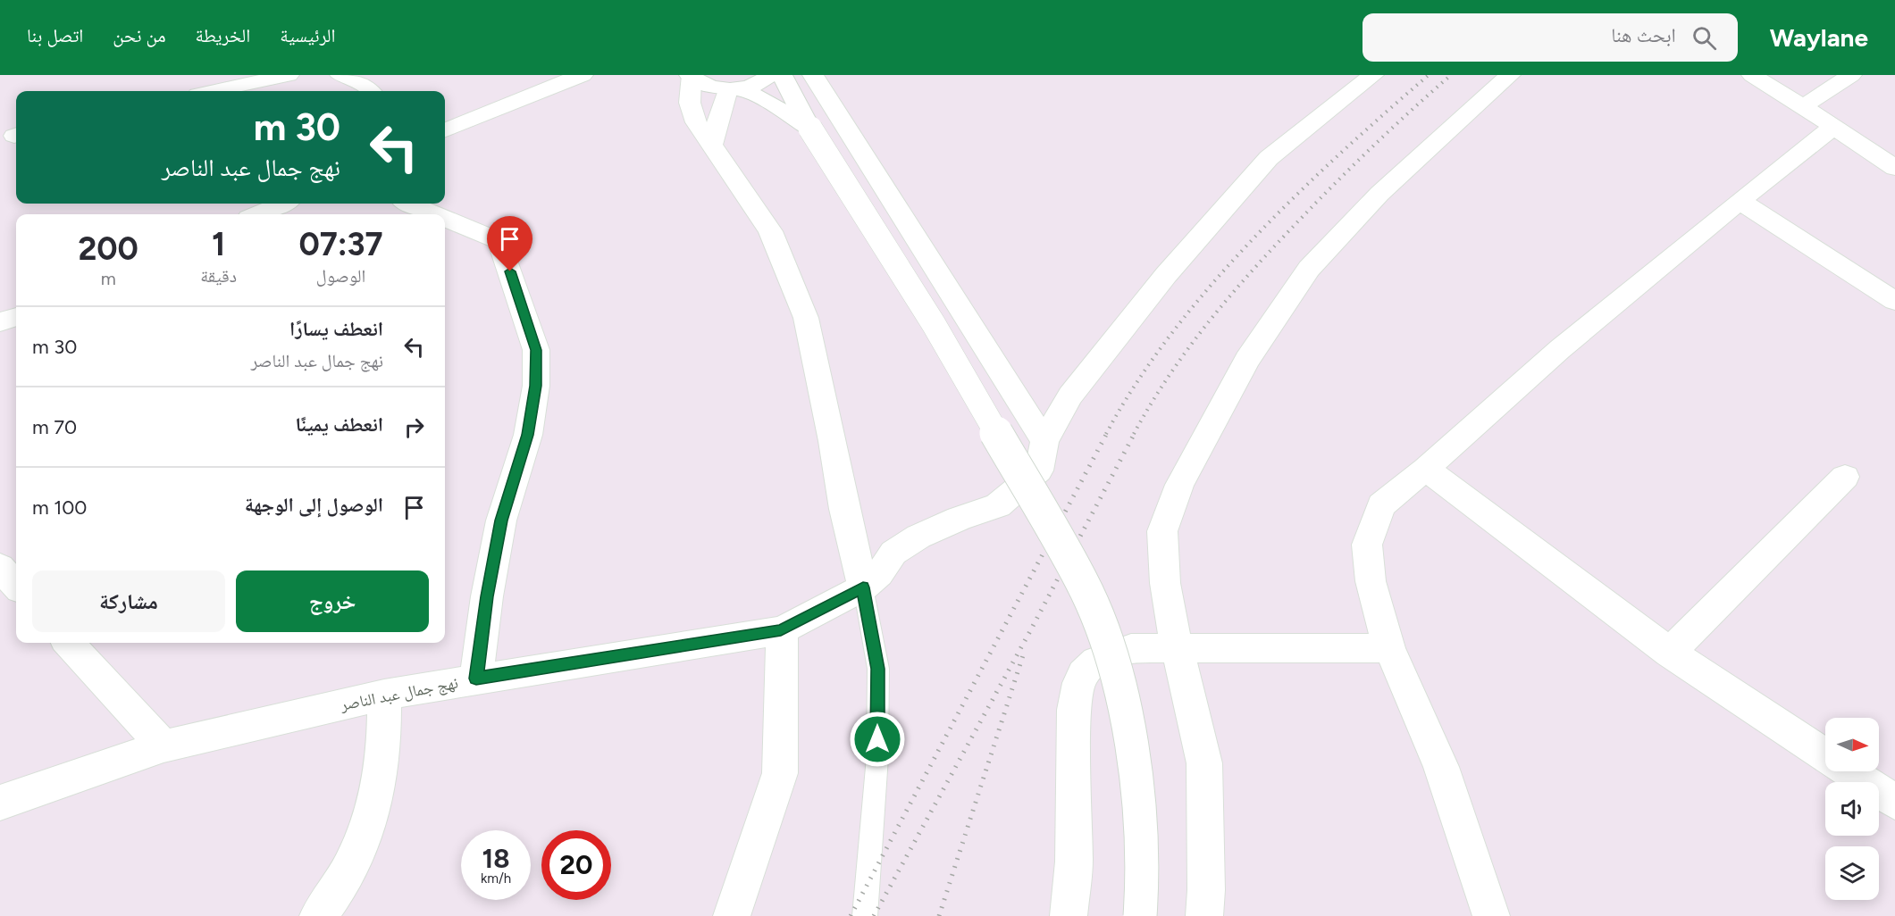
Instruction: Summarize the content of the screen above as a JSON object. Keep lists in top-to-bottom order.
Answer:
{
  "streets": {
    "street": ["نهج جمال عبد الناصر"]
  },
  "north": "right",
  "page": {
    "header": "Waylane",
    "search": "ابحث هنا",
    "nav": [
      "الرئيسية",
      "الخريطة",
      "من نحن",
      "اتصل بنا"
    ],
    "turn": ["30 m", "نهج جمال عبد الناصر"],
    "eta": [
      "07:37",
      "الوصول",
      "1",
      "دقيقة",
      "200",
      "m"
    ],
    "list": [
      {
        "name": "انعطف يسارًا",
        "note": "نهج جمال عبد الناصر",
        "value": "30 m"
      },
      {
        "name": "انعطف يمينًا",
        "value": "70 m"
      },
      {
        "name": "الوصول إلى الوجهة",
        "value": "100 m"
      }
    ],
    "buttons": ["خروج", "مشاركة"],
    "speed": "18 km/h",
    "limit": "20"
  }
}
